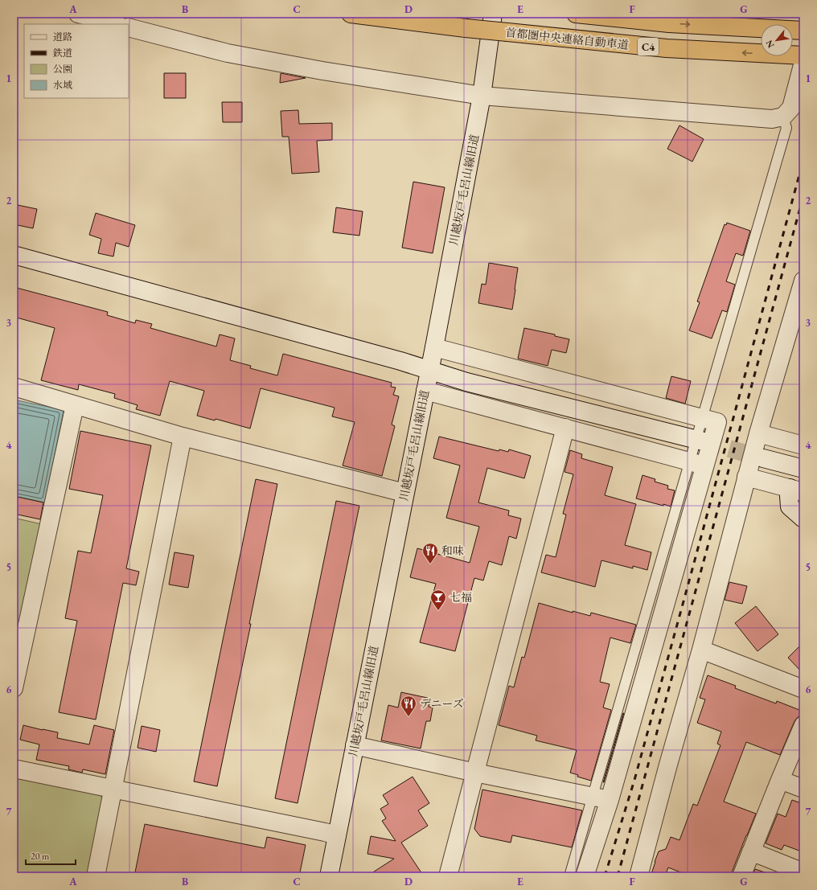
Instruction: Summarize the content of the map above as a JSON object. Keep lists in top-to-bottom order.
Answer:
{
  "streets": {
    "highway": ["首都圏中央連絡自動車道", "C4"],
    "street": ["川越坂戸毛呂山線旧道"]
  },
  "places": {
    "restaurant": ["和味", "デニーズ"],
    "bar": ["七福"]
  },
  "legend": [
    "道路",
    "鉄道",
    "公園",
    "水域"
  ],
  "scale_bar": "20 m",
  "north": "bottom left",
  "grid": {
    "columns": [
      "A",
      "B",
      "C",
      "D",
      "E",
      "F",
      "G"
    ],
    "rows": [
      "1",
      "2",
      "3",
      "4",
      "5",
      "6",
      "7"
    ]
  }
}
